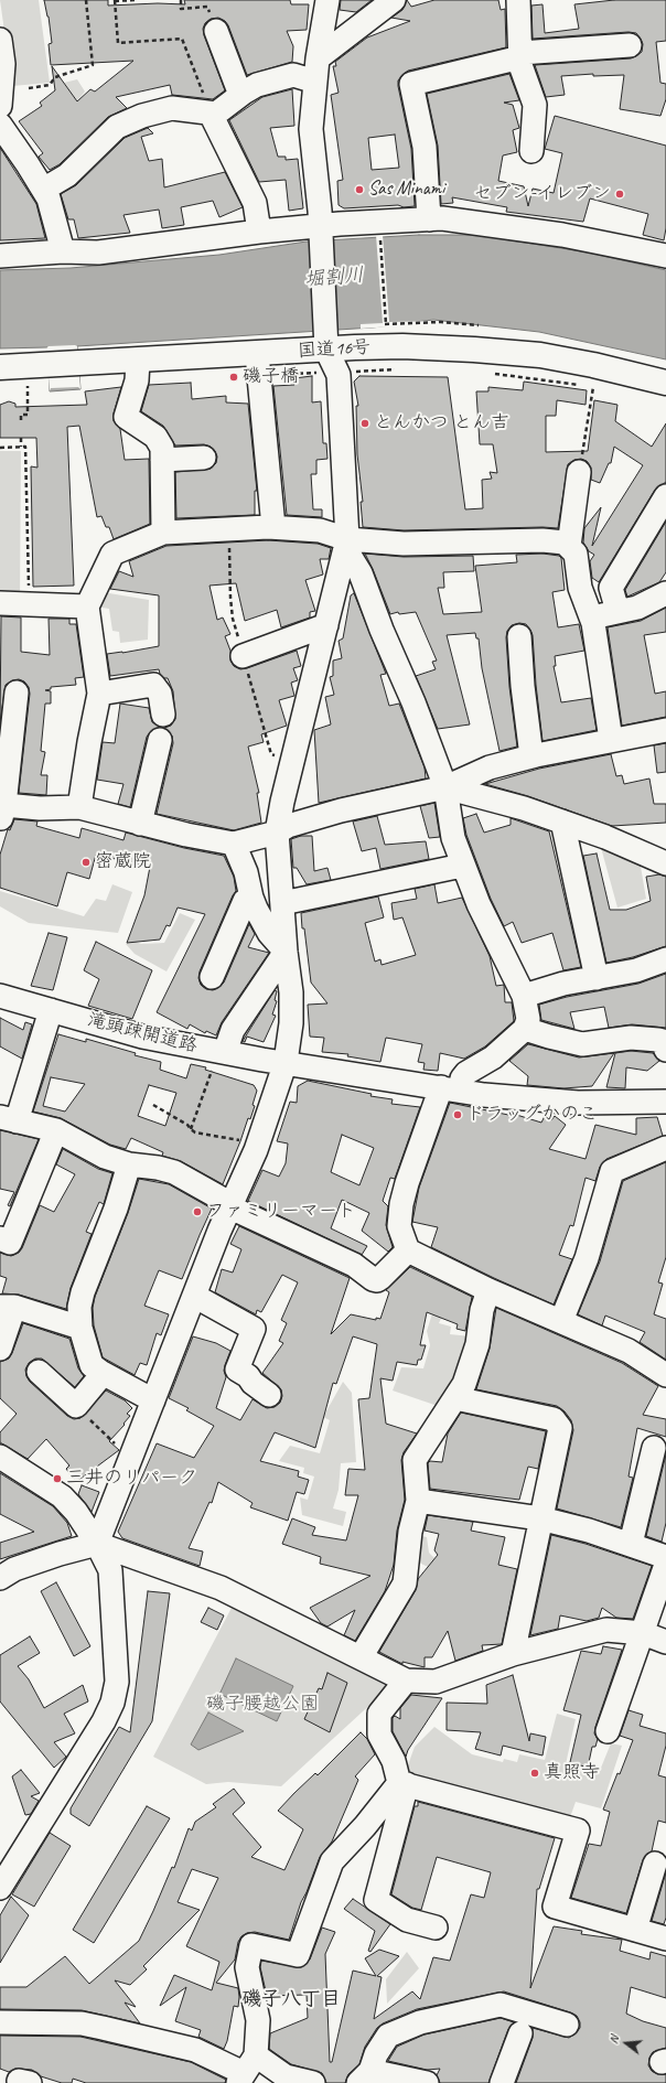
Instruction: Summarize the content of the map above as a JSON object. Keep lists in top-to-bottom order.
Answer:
{
  "streets": {
    "highway": ["国道16号"],
    "street": ["滝頭疎開道路"]
  },
  "districts": ["磯子八丁目"],
  "water": ["堀割川"],
  "parks": ["磯子腰越公園"],
  "places": [
    "Sas Minami",
    "セブン-イレブン",
    "磯子橋",
    "とんかつ とん吉",
    "密蔵院",
    "ドラッグかのこ",
    "ファミリーマート",
    "三井のリパーク",
    "真照寺"
  ],
  "north": "left"
}
